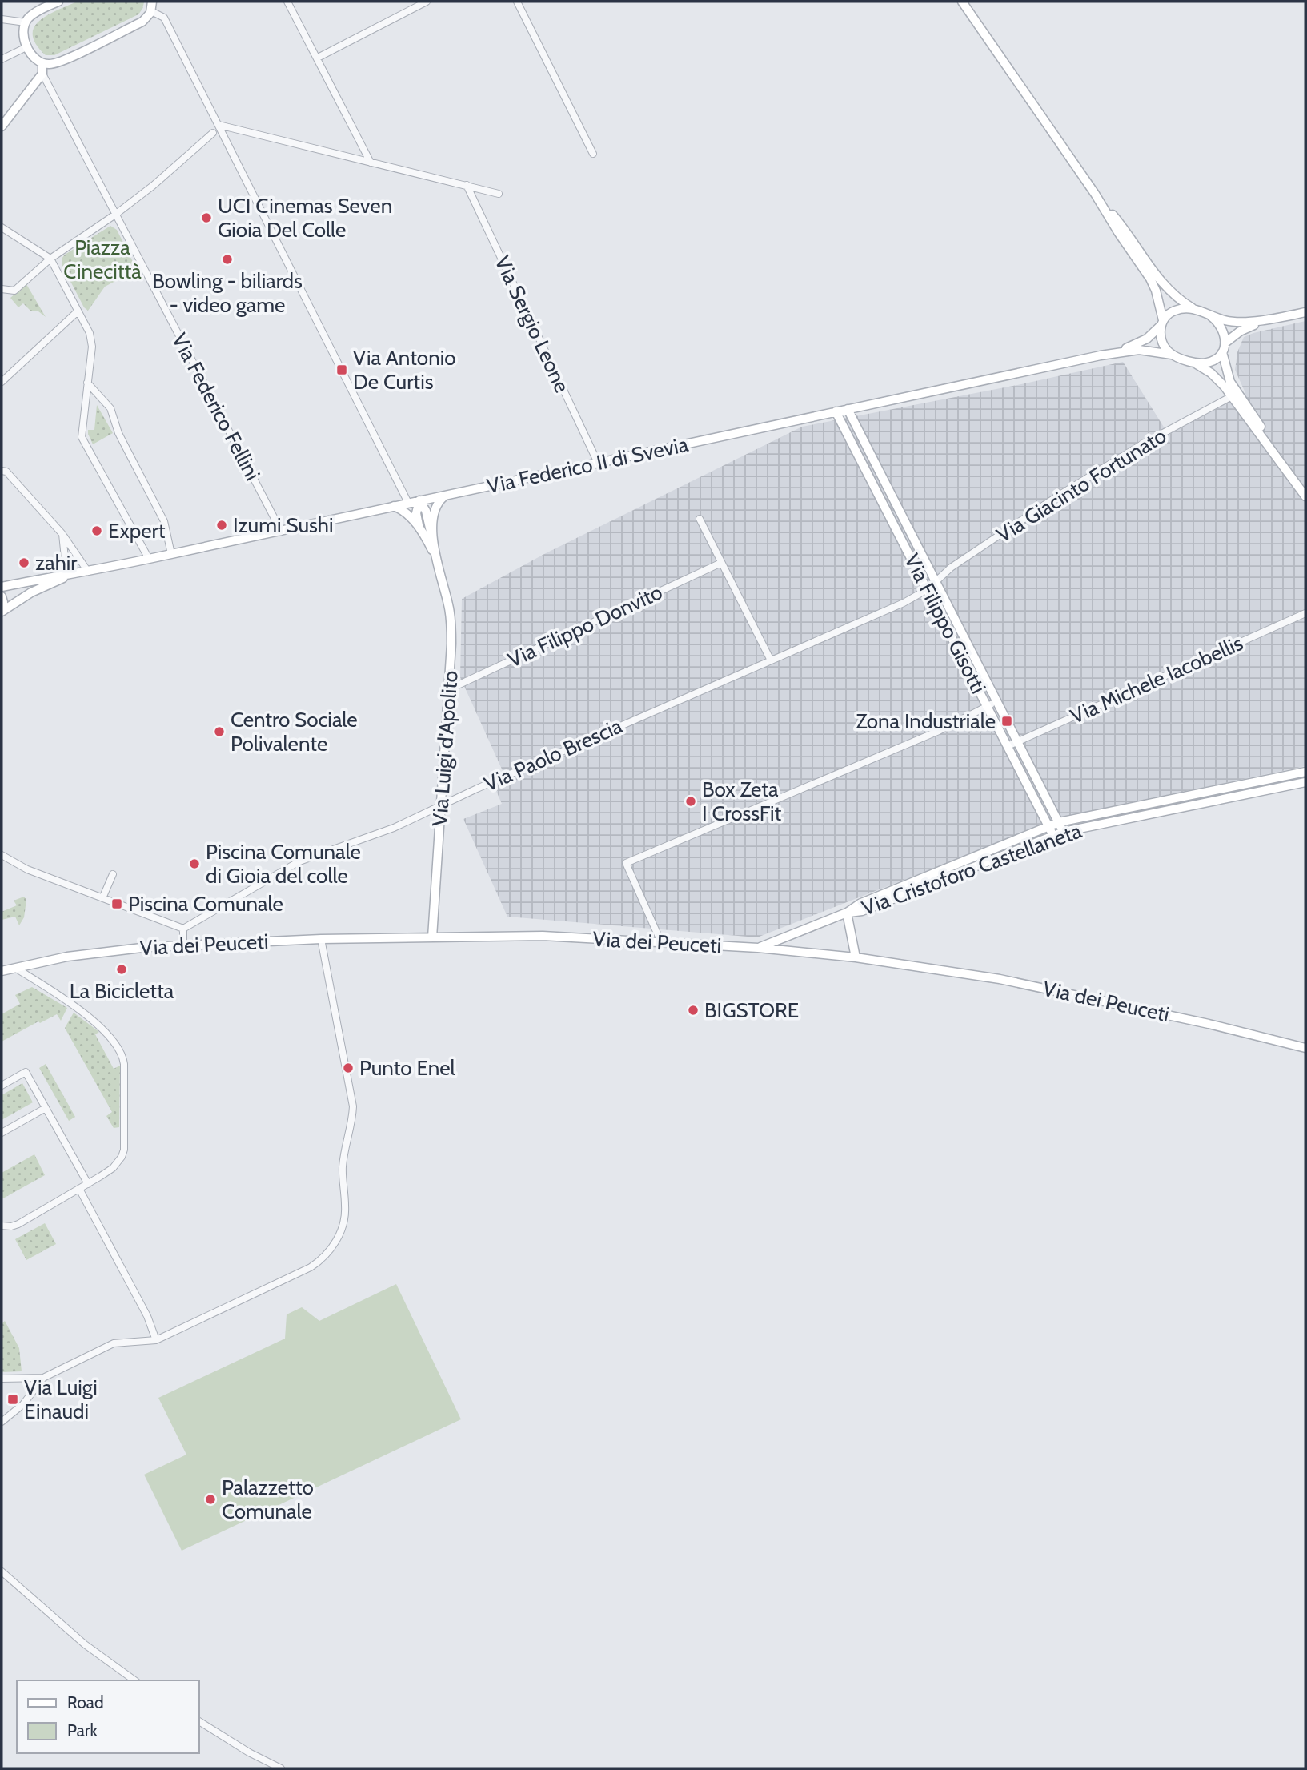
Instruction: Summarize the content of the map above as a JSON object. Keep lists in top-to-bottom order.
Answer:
{
  "streets": {
    "main road": [
      "Via Federico II di Svevia",
      "Via Filippo Gisotti",
      "Via Luigi d'Apolito",
      "Via Cristoforo Castellaneta",
      "Via dei Peuceti"
    ],
    "street": [
      "Via Sergio Leone",
      "Via Federico Fellini",
      "Via Giacinto Fortunato",
      "Via Filippo Donvito",
      "Via Michele Iacobellis",
      "Via Paolo Brescia"
    ]
  },
  "crossings": [
    ["Via Sergio Leone", "Via Federico II di Svevia"],
    ["Via Federico Fellini", "Via Federico II di Svevia"],
    ["Via Federico II di Svevia", "Via Filippo Gisotti"],
    ["Via Federico II di Svevia", "Via Luigi d'Apolito"],
    ["Via Giacinto Fortunato", "Via Filippo Gisotti"],
    ["Via Giacinto Fortunato", "Via Paolo Brescia"],
    ["Via Filippo Gisotti", "Via Michele Iacobellis"],
    ["Via Filippo Gisotti", "Via Paolo Brescia"],
    ["Via Filippo Gisotti", "Via Cristoforo Castellaneta"],
    ["Via Filippo Donvito", "Via Luigi d'Apolito"],
    ["Via Luigi d'Apolito", "Via Paolo Brescia"],
    ["Via Luigi d'Apolito", "Via dei Peuceti"]
  ],
  "parks": ["Piazza Cinecittà"],
  "places": {
    "other": [
      "UCI Cinemas Seven Gioia Del Colle",
      "Bowling - biliards - video game",
      "Izumi Sushi",
      "Expert",
      "zahir",
      "Centro Sociale Polivalente",
      "Box Zeta I CrossFit",
      "Piscina Comunale di Gioia del colle",
      "La Bicicletta",
      "BIGSTORE",
      "Punto Enel",
      "Palazzetto Comunale"
    ],
    "transit": [
      "Via Antonio De Curtis",
      "Zona Industriale",
      "Piscina Comunale",
      "Via Luigi Einaudi"
    ]
  },
  "legend": ["Road", "Park"]
}
